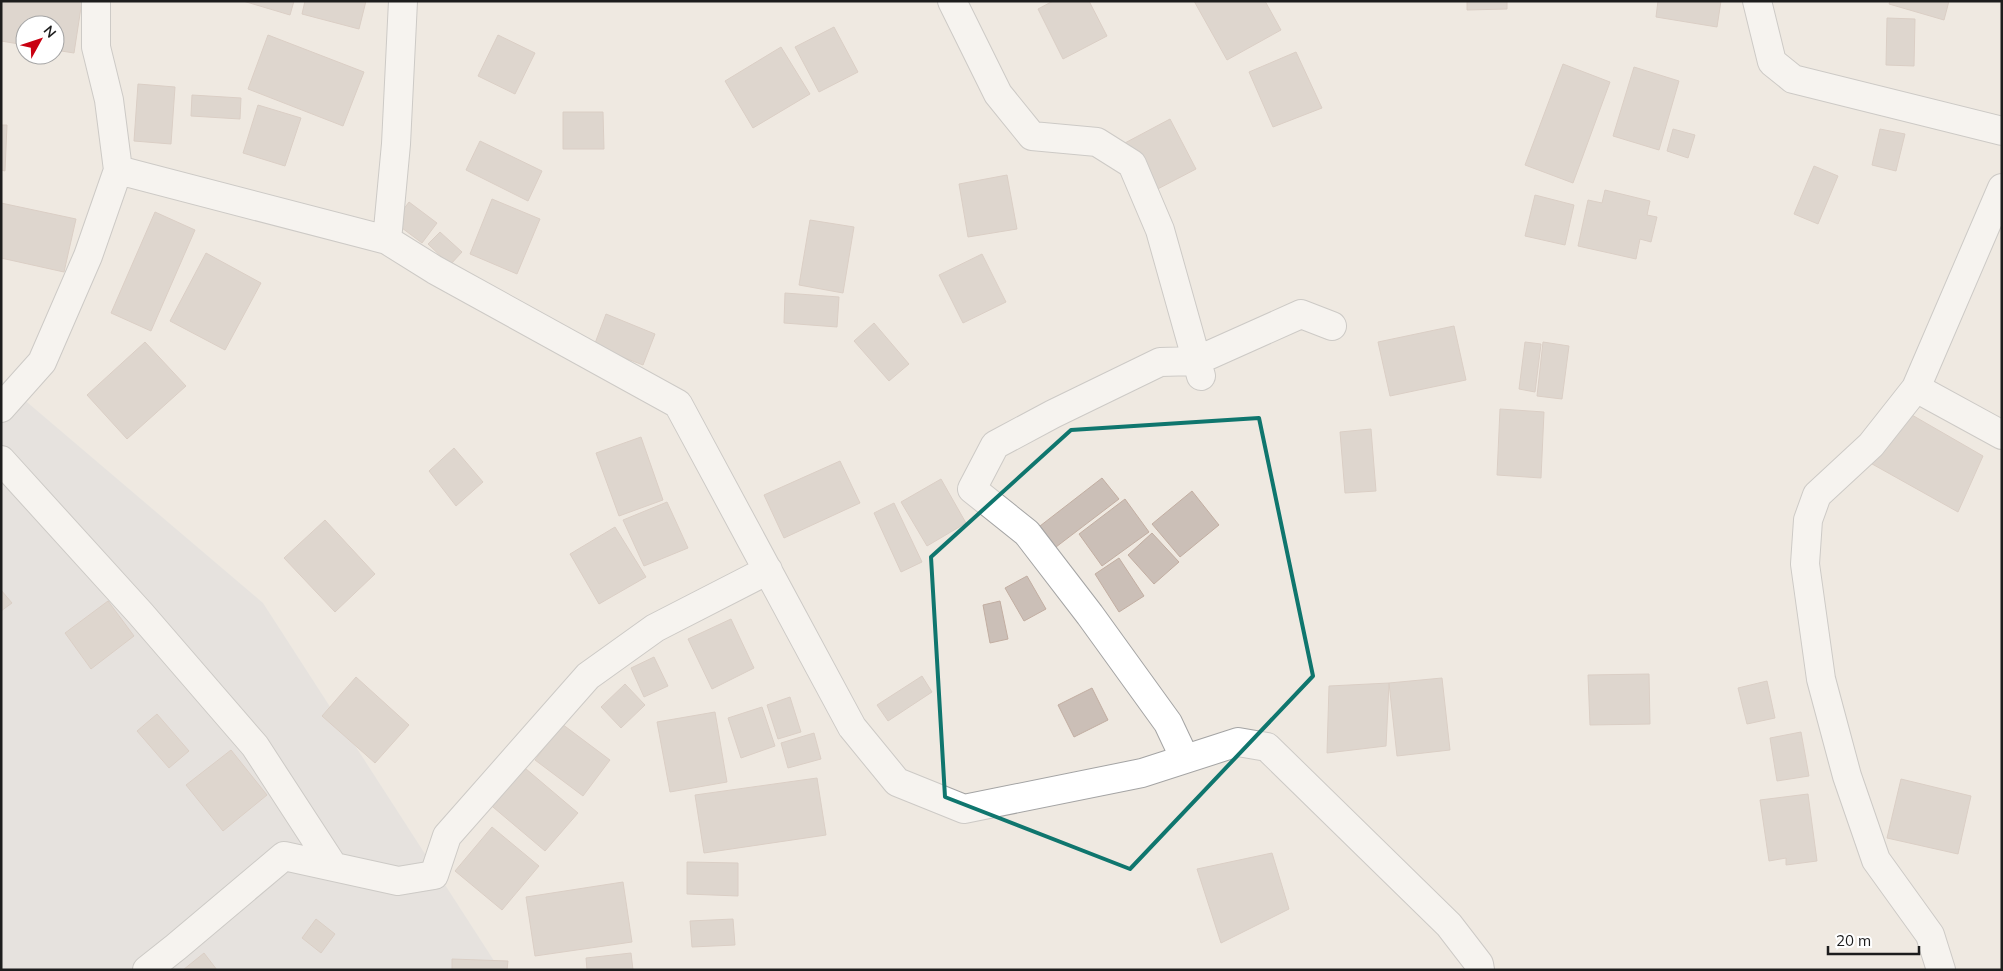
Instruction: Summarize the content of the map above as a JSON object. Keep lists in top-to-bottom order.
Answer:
{
  "scale_bar": "20 m",
  "north": "top right"
}
